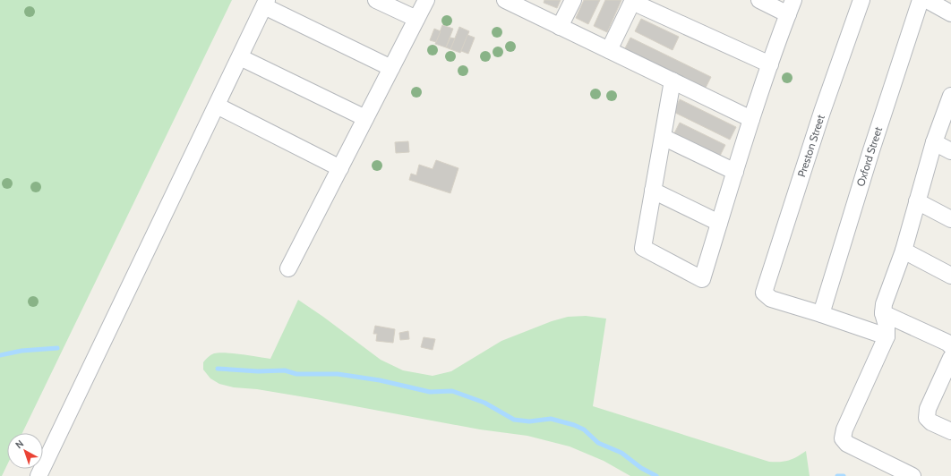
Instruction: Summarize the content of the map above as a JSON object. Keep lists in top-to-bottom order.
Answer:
{
  "streets": {
    "street": ["Preston Street", "Oxford Street"]
  },
  "crossings": [
    ["Preston Street", "Oxford Street"]
  ],
  "north": "top left"
}
